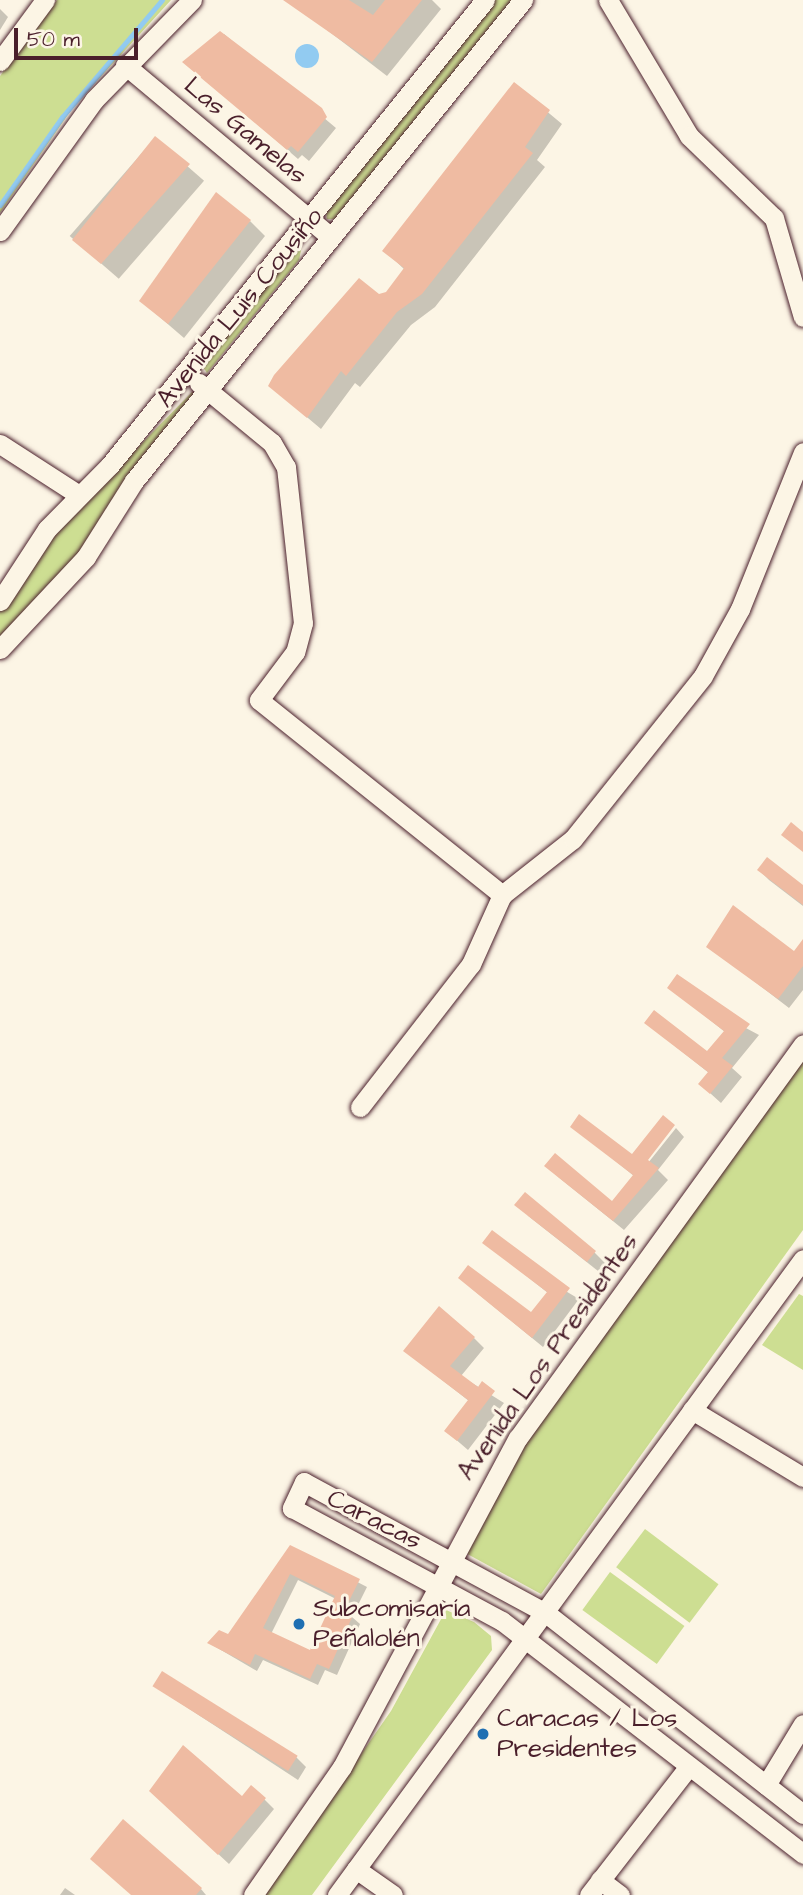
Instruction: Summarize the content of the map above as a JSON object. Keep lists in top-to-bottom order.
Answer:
{
  "streets": {
    "street": [
      "Las Gamelas",
      "Avenida Luis Cousiño",
      "Avenida Los Presidentes",
      "Caracas"
    ]
  },
  "crossings": [
    ["Las Gamelas", "Avenida Luis Cousiño"],
    ["Avenida Los Presidentes", "Caracas"]
  ],
  "places": ["Subcomisaría Peñalolén", "Caracas / Los Presidentes"],
  "scale_bar": "50 m"
}
